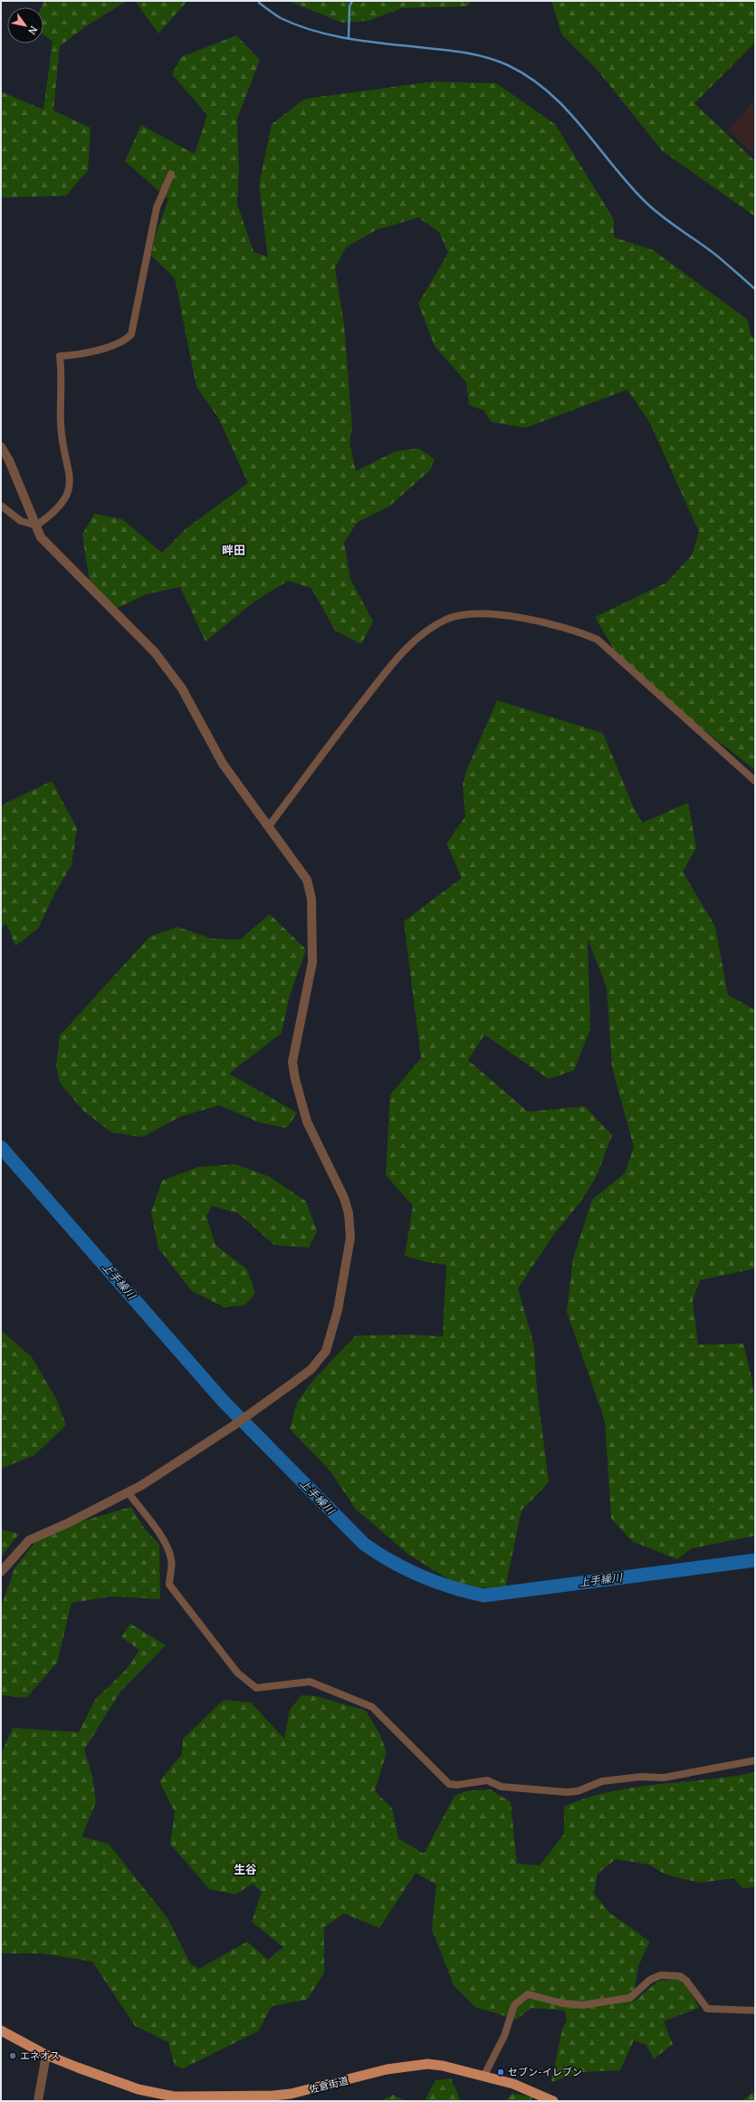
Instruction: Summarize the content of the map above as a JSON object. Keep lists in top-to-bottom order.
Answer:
{
  "streets": {
    "main road": ["佐倉街道"]
  },
  "districts": ["畔田", "生谷"],
  "water": ["上手繰川"],
  "places": ["エネオス", "セブン-イレブン"],
  "north": "bottom right"
}
